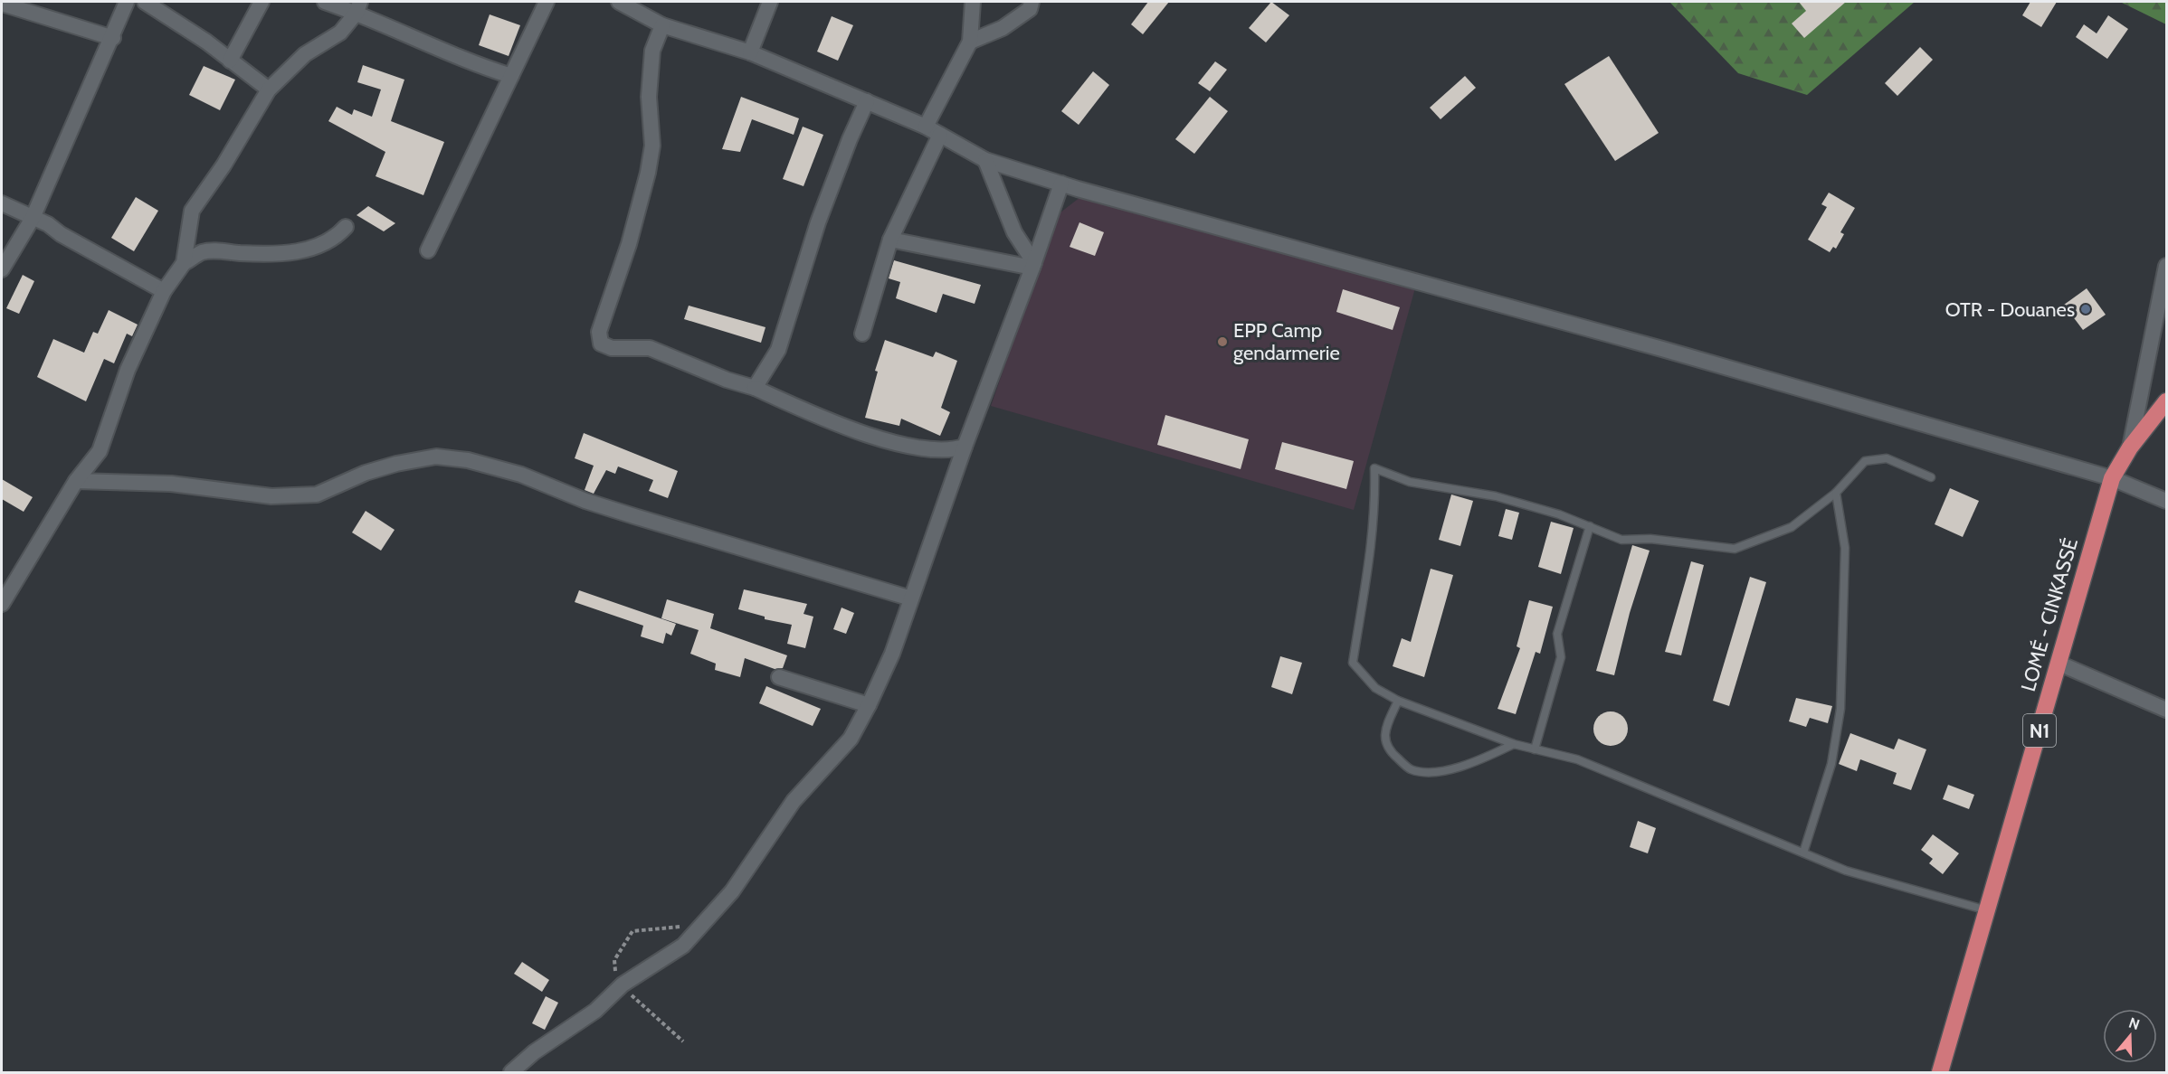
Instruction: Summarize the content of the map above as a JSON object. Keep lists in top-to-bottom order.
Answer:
{
  "streets": {
    "highway": ["LOMÉ - CINKASSÉ", "N1"]
  },
  "places": ["OTR - Douanes", "EPP Camp gendarmerie"],
  "north": "top"
}
